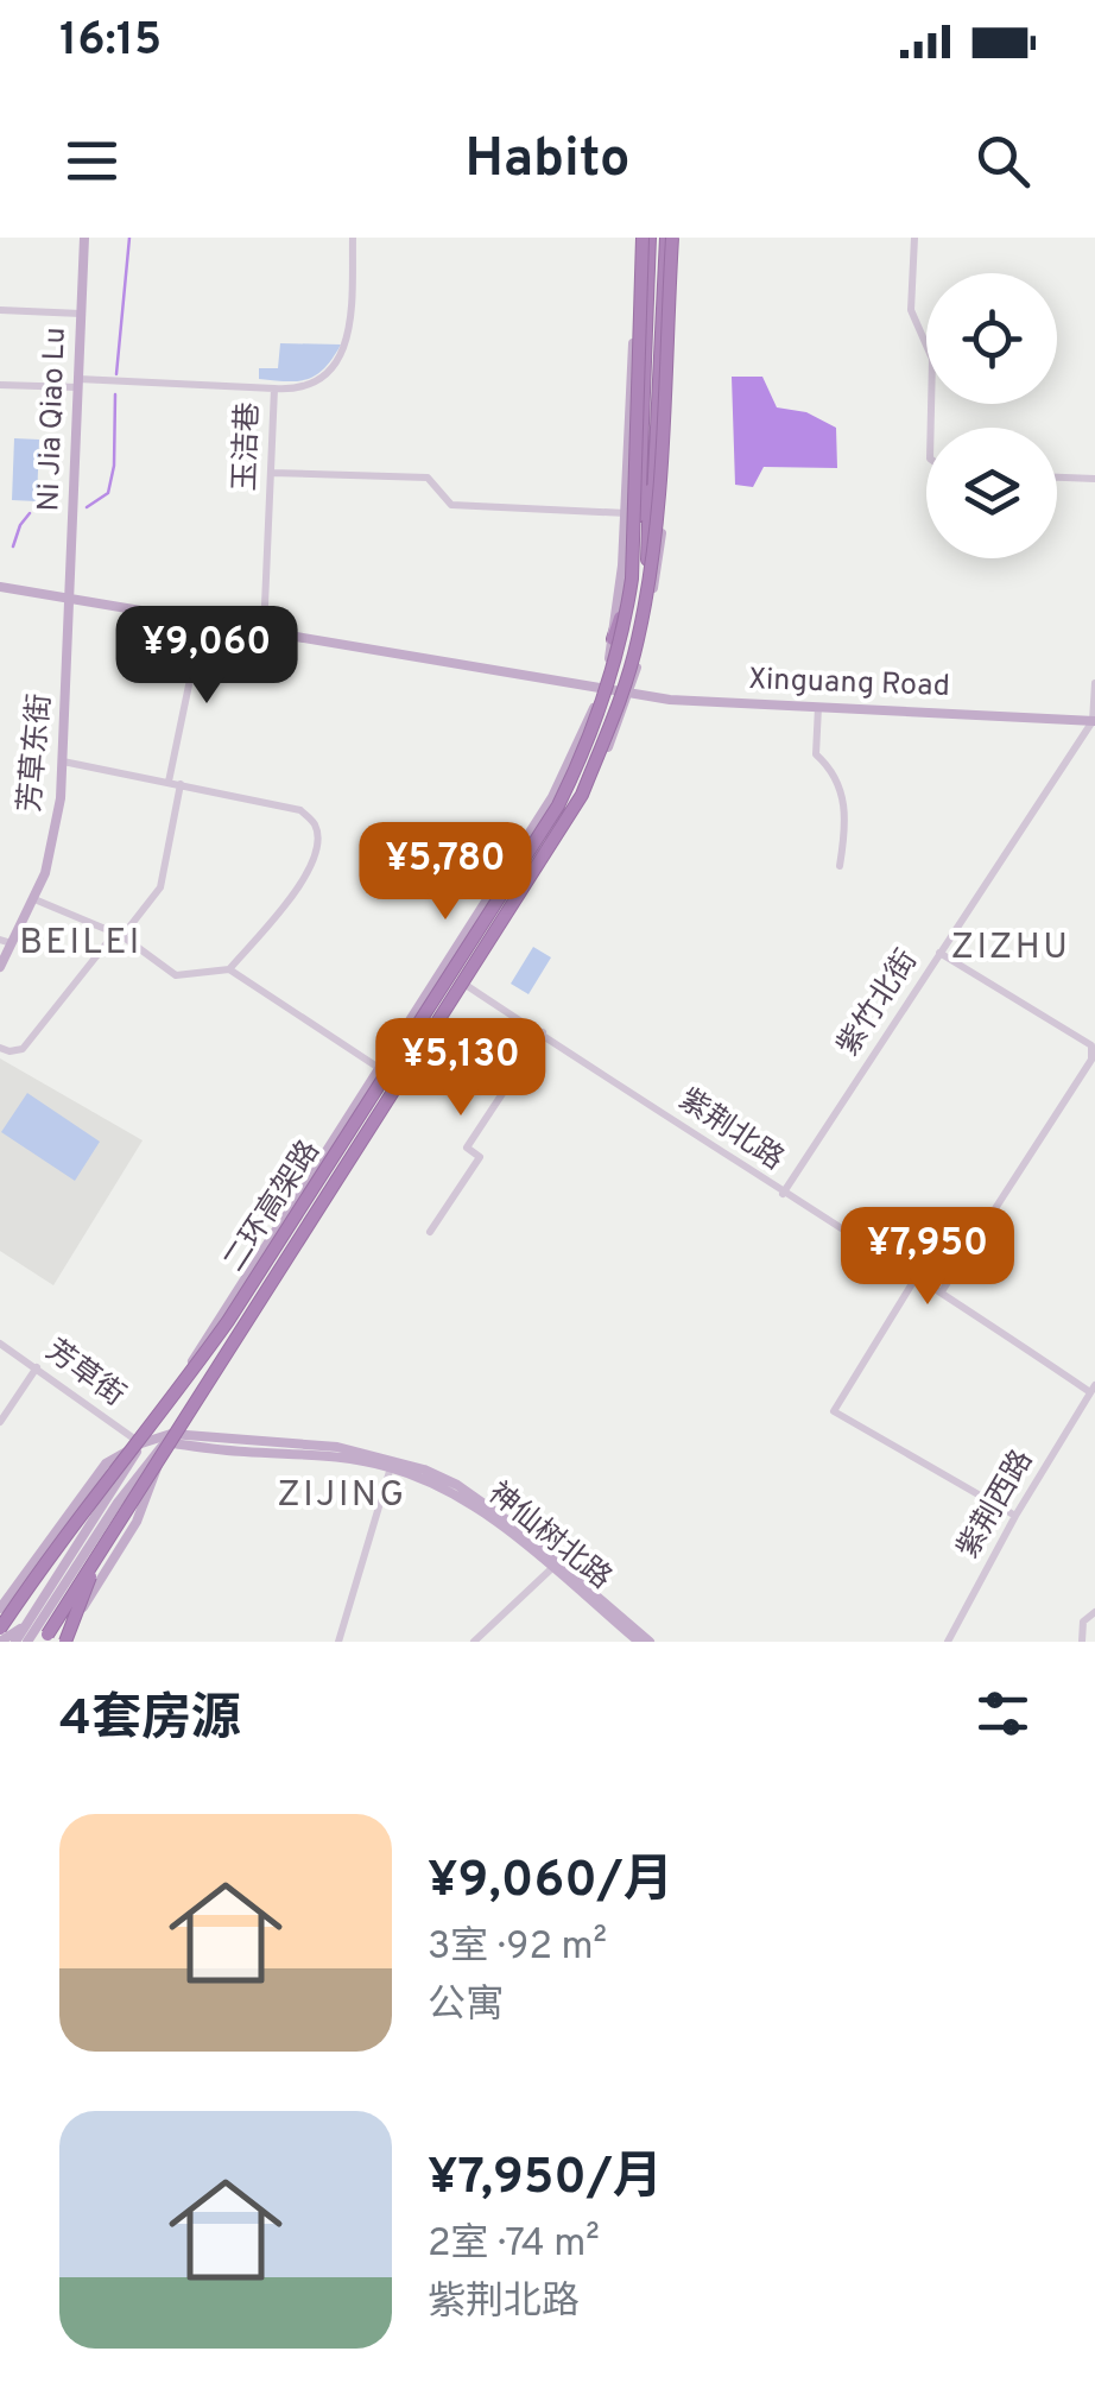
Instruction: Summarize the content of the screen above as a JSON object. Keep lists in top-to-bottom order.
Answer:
{
  "streets": {
    "highway": ["二环高架路"],
    "main road": [
      "Ni Jia Qiao Lu",
      "Xinguang Road",
      "芳草东街",
      "神仙树北路"
    ],
    "street": [
      "玉洁巷",
      "紫竹北街",
      "紫荆北路",
      "芳草街",
      "紫荆西路"
    ]
  },
  "crossings": [
    ["Ni Jia Qiao Lu", "玉洁巷"],
    ["Ni Jia Qiao Lu", "Xinguang Road"],
    ["Ni Jia Qiao Lu", "芳草东街"],
    ["玉洁巷", "Xinguang Road"],
    ["Xinguang Road", "芳草东街"],
    ["Xinguang Road", "紫竹北街"],
    ["紫竹北街", "紫荆北路"],
    ["紫荆北路", "紫荆西路"],
    ["芳草街", "神仙树北路"]
  ],
  "districts": ["BEILEI", "ZIZHU", "ZIJING"],
  "page": {
    "status": "16:15",
    "header": "Habito",
    "price": [
      "¥9,060",
      "¥5,780",
      "¥5,130",
      "¥7,950"
    ],
    "heading": "4套房源",
    "list": [
      {
        "name": "¥9,060/月",
        "note": "3室 · 92 m² · 公寓"
      },
      {
        "name": "¥7,950/月",
        "note": "2室 · 74 m² · 紫荆北路"
      }
    ]
  }
}
